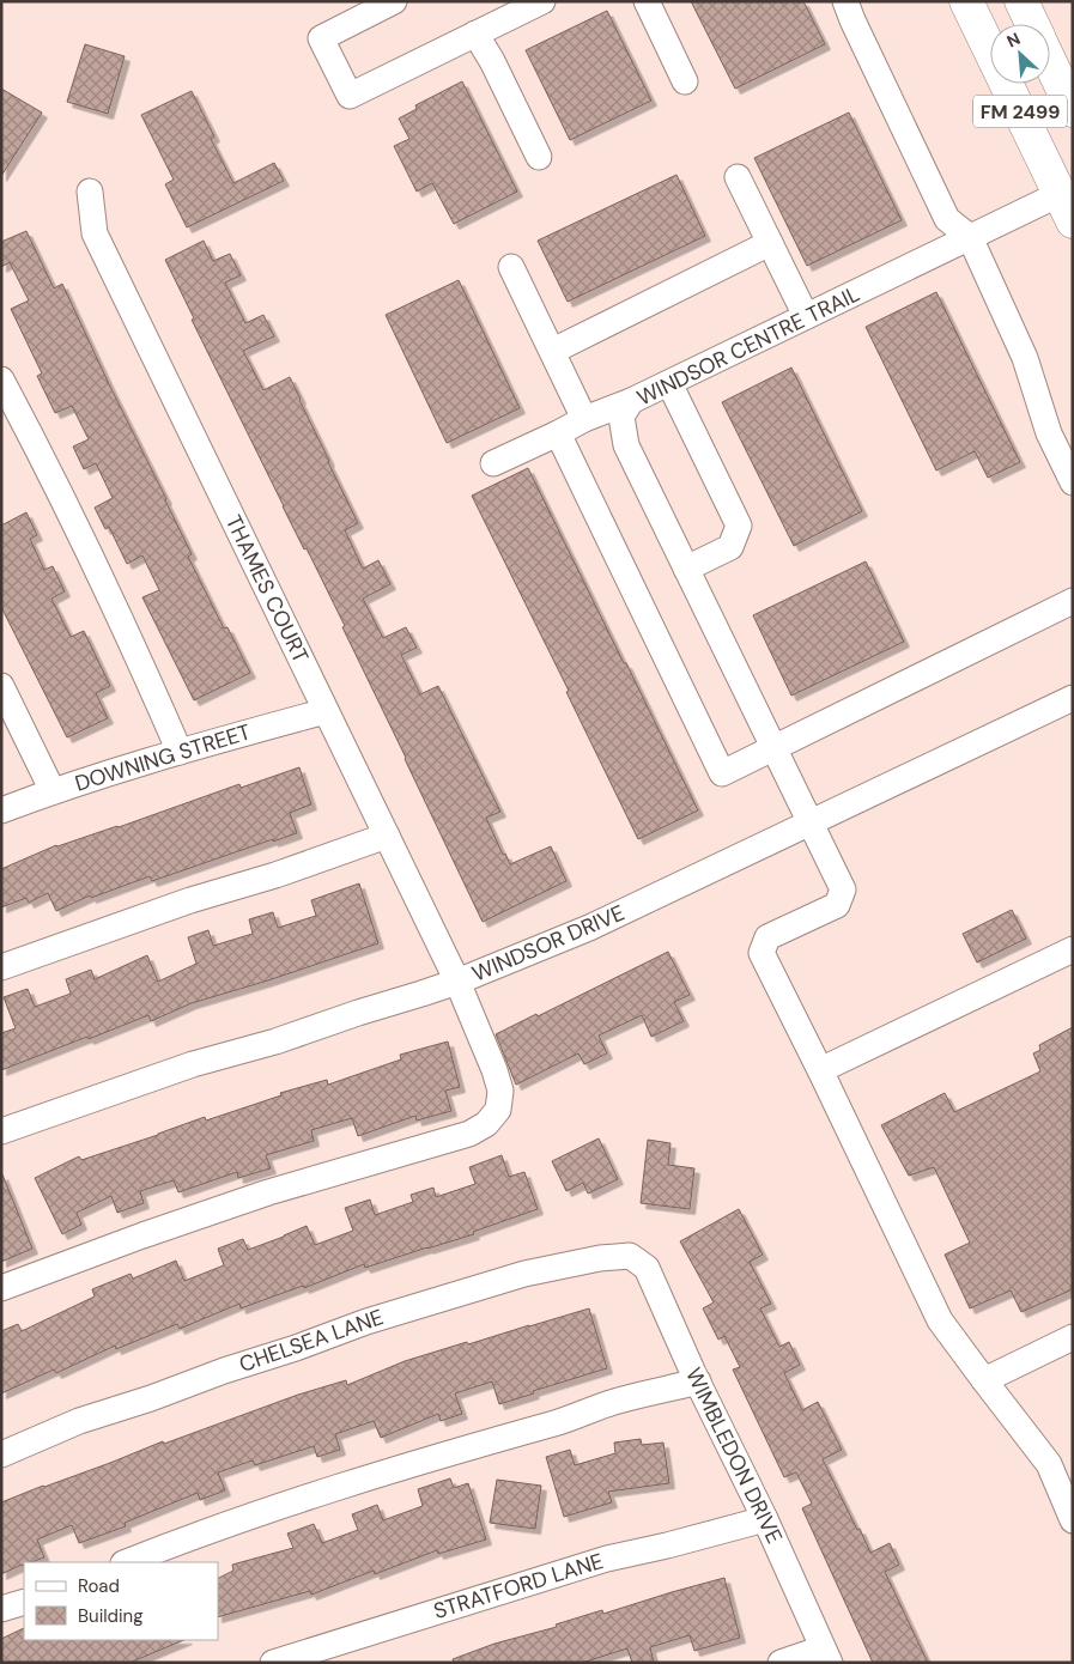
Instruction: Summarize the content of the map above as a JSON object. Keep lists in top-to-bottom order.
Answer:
{
  "streets": {
    "main road": ["FM 2499"],
    "street": [
      "WINDSOR CENTRE TRAIL",
      "THAMES COURT",
      "DOWNING STREET",
      "WINDSOR DRIVE",
      "CHELSEA LANE",
      "WIMBLEDON DRIVE",
      "STRATFORD LANE"
    ]
  },
  "crossings": [
    ["FM 2499", "WINDSOR CENTRE TRAIL"],
    ["WINDSOR CENTRE TRAIL", "WINDSOR DRIVE"],
    ["THAMES COURT", "DOWNING STREET"],
    ["THAMES COURT", "WINDSOR DRIVE"],
    ["CHELSEA LANE", "WIMBLEDON DRIVE"],
    ["WIMBLEDON DRIVE", "STRATFORD LANE"]
  ],
  "legend": ["Road", "Building"],
  "north": "top left"
}
